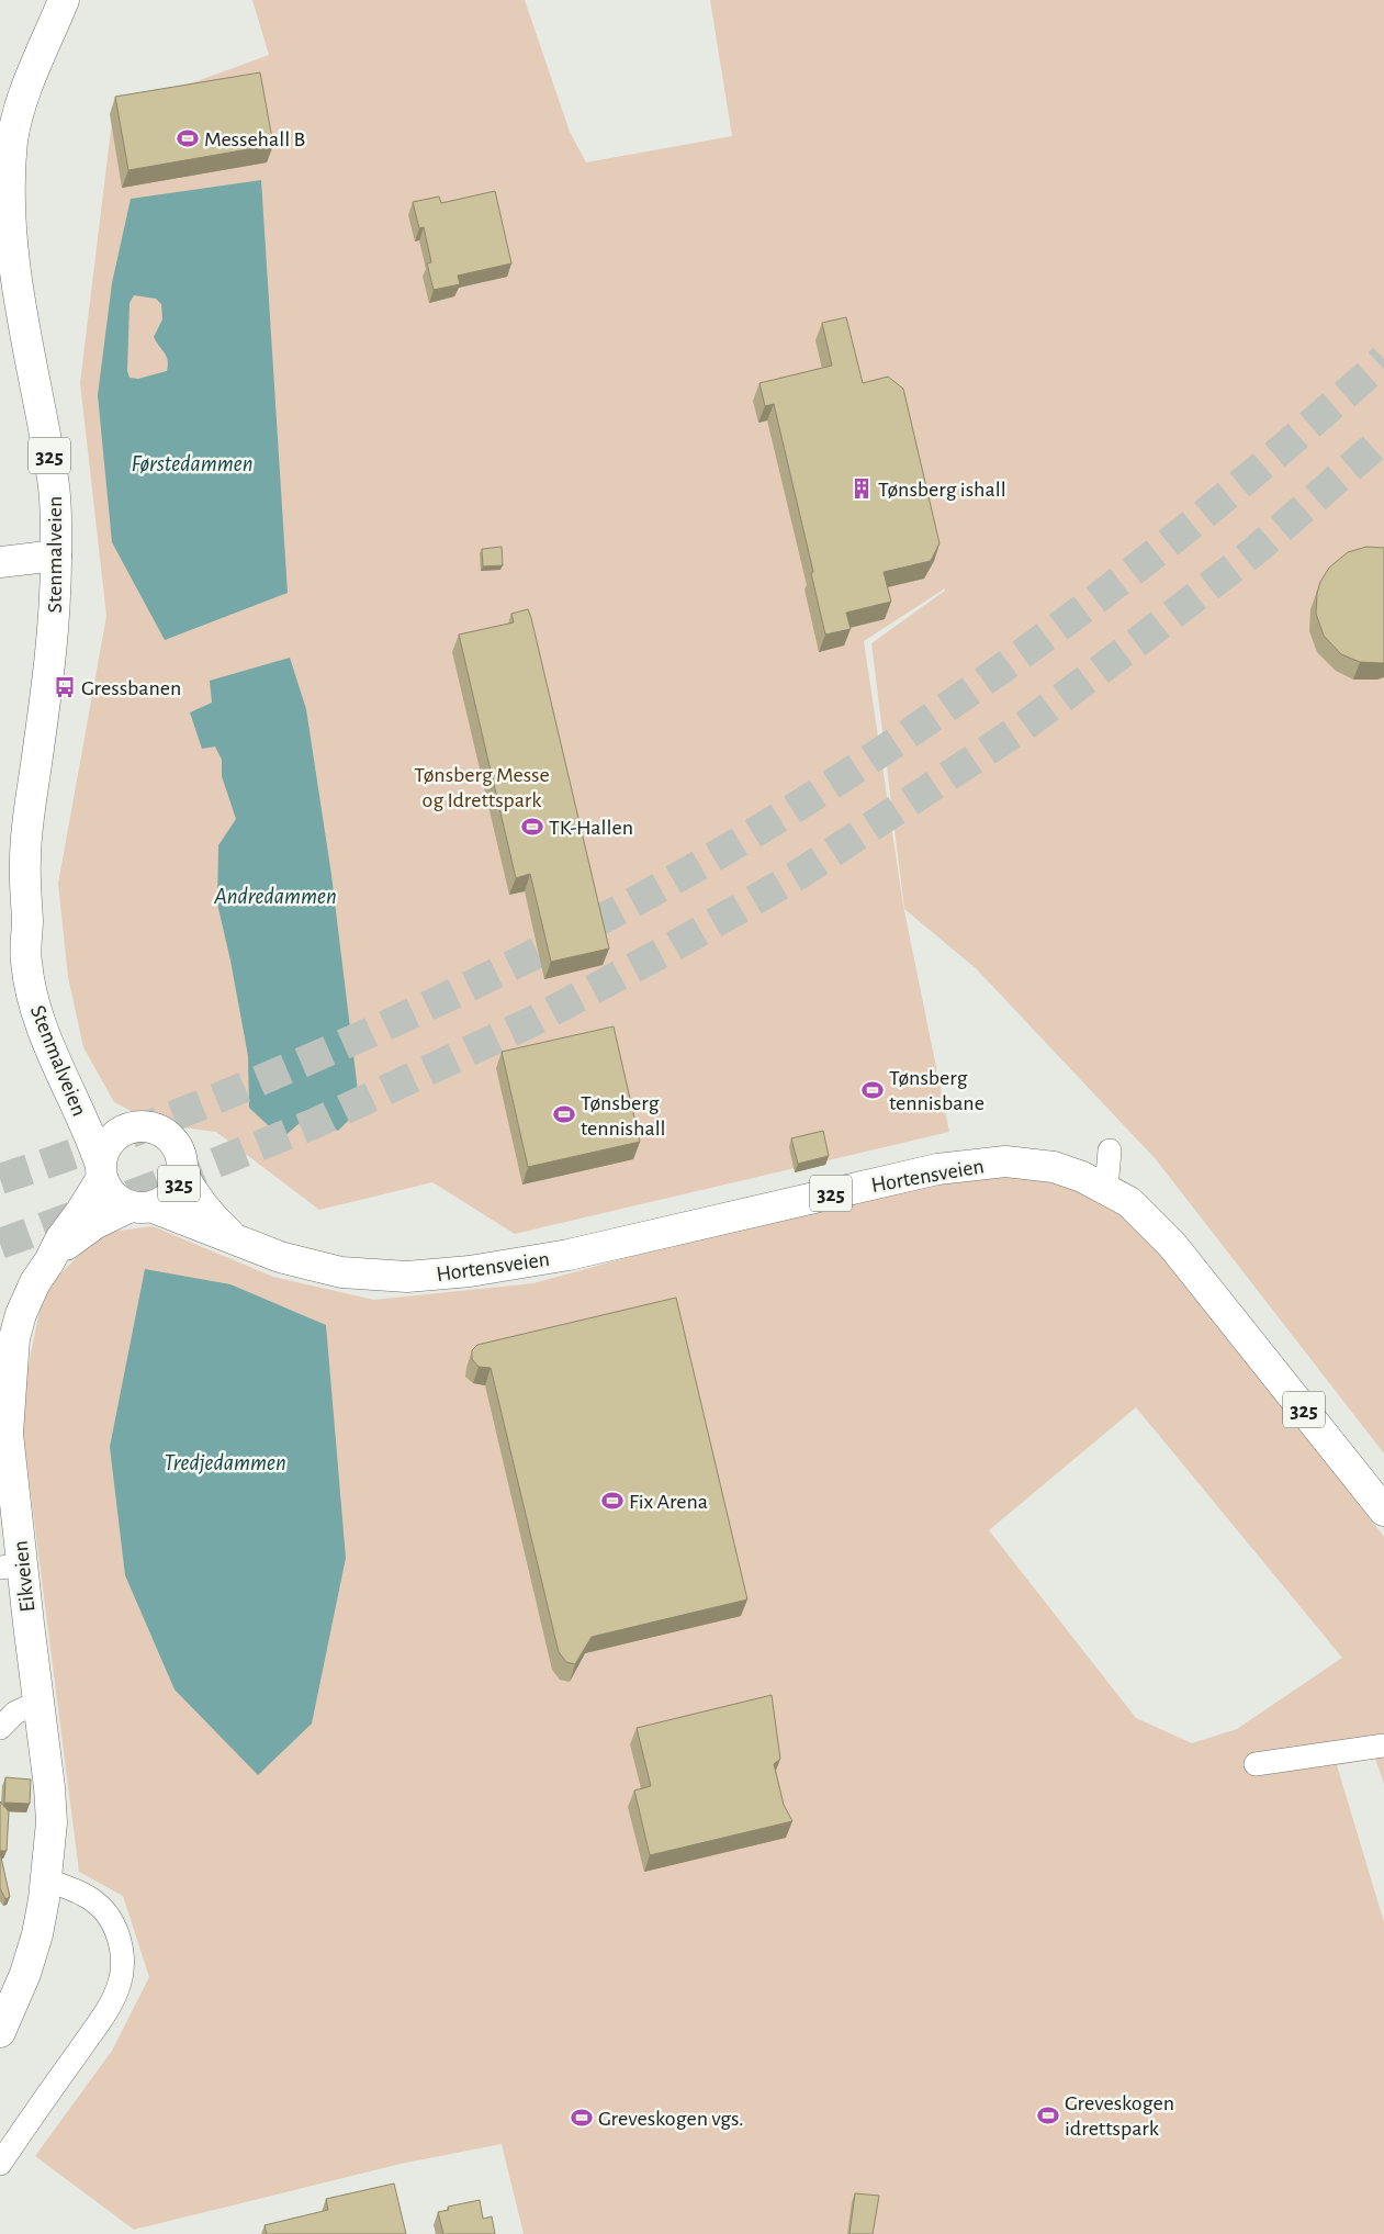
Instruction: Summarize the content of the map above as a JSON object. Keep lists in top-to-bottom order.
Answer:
{
  "streets": {
    "main road": [
      "325",
      "Stenmalveien",
      "Hortensveien",
      "Eikveien"
    ]
  },
  "crossings": [
    ["325", "Stenmalveien"],
    ["325", "Hortensveien"],
    ["325", "Eikveien"],
    ["Stenmalveien", "Hortensveien"],
    ["Stenmalveien", "Eikveien"],
    ["Hortensveien", "Eikveien"]
  ],
  "water": ["Førstedammen", "Andredammen", "Tredjedammen"],
  "parks": ["Tønsberg Messe og Idrettspark"],
  "places": {
    "sports": [
      "Messehall B",
      "TK-Hallen",
      "Tønsberg tennisbane",
      "Tønsberg tennishall",
      "Fix Arena",
      "Greveskogen idrettspark",
      "Greveskogen vgs."
    ],
    "building": ["Tønsberg ishall"],
    "bus stop": ["Gressbanen"]
  }
}
